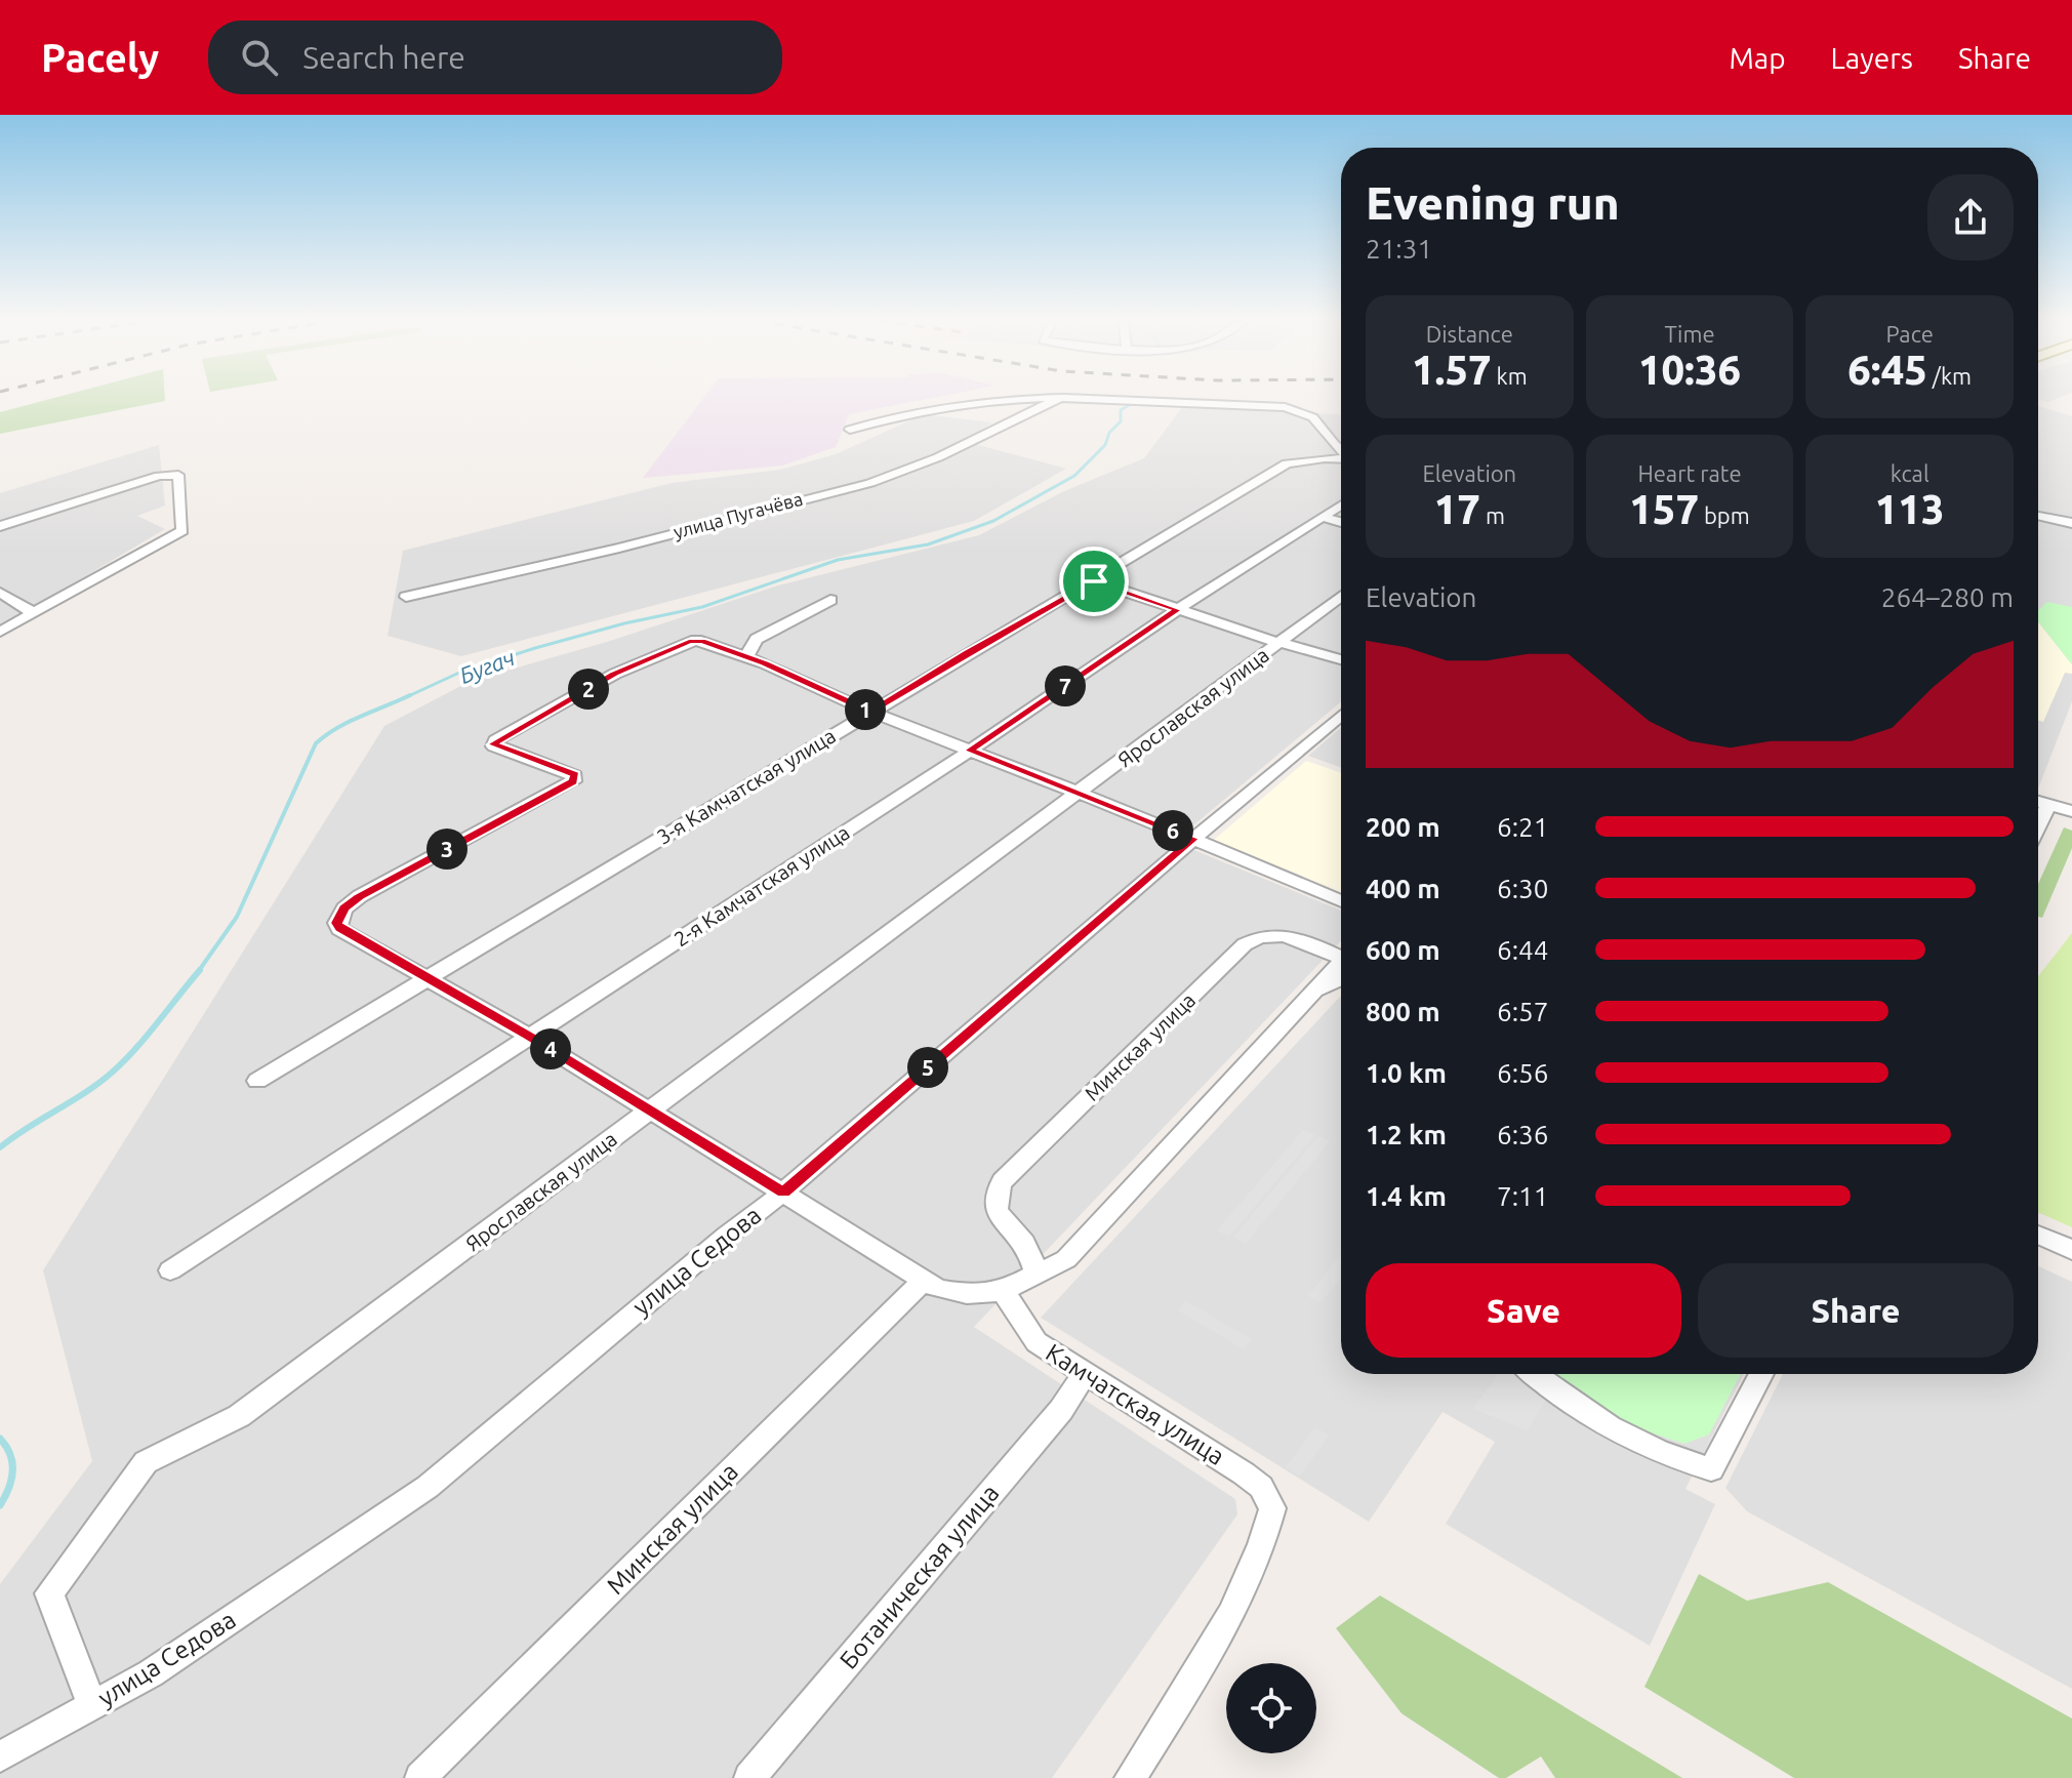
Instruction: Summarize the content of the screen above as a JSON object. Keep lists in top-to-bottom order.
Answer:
{
  "streets": {
    "street": [
      "улица Пугачёва",
      "Ярославская улица",
      "3-я Камчатская улица",
      "2-я Камчатская улица",
      "Минская улица",
      "улица Седова",
      "Камчатская улица",
      "Ботаническая улица"
    ]
  },
  "crossings": [
    ["Ярославская улица", "улица Седова"],
    ["Камчатская улица", "Ботаническая улица"]
  ],
  "water": ["Бугач"],
  "page": {
    "header": "Pacely",
    "search": "Search here",
    "nav": ["Map", "Layers", "Share"],
    "heading": ["Evening run", "21:31"],
    "stats": [
      ["Distance", "1.57 km"],
      ["Time", "10:36"],
      ["Pace", "6:45 /km"],
      ["Elevation", "17 m"],
      ["Heart rate", "157 bpm"],
      ["kcal", "113"]
    ],
    "chart": ["Elevation", "264–280 m"],
    "pins": [
      "7",
      "2",
      "1",
      "6",
      "3",
      "4",
      "5"
    ],
    "list": [
      {
        "name": "200 m",
        "note": "6:21"
      },
      {
        "name": "400 m",
        "note": "6:30"
      },
      {
        "name": "600 m",
        "note": "6:44"
      },
      {
        "name": "800 m",
        "note": "6:57"
      },
      {
        "name": "1.0 km",
        "note": "6:56"
      },
      {
        "name": "1.2 km",
        "note": "6:36"
      },
      {
        "name": "1.4 km",
        "note": "7:11"
      }
    ],
    "buttons": ["Save", "Share"]
  }
}
